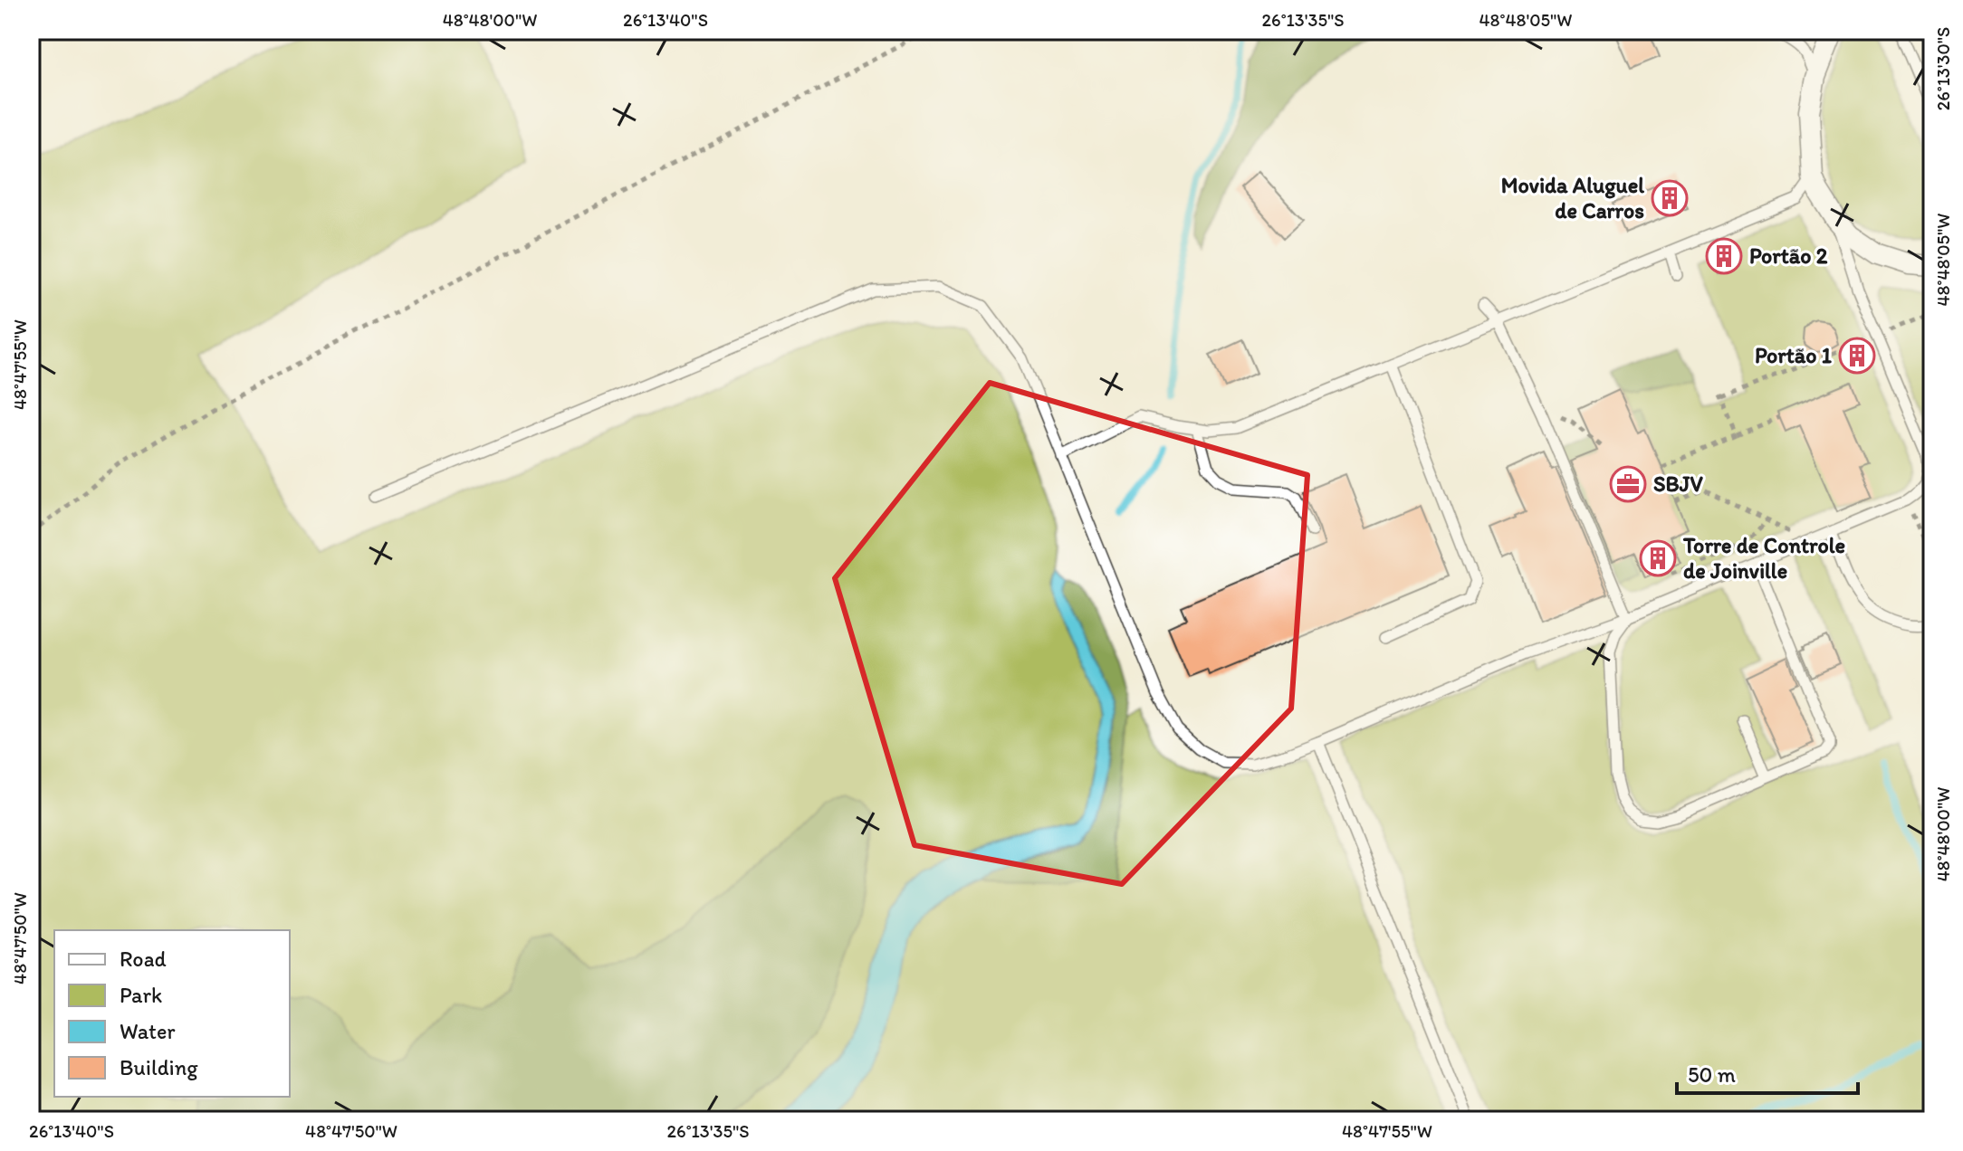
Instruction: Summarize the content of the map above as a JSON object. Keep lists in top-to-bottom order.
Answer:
{
  "places": {
    "building": [
      "Movida Aluguel de Carros",
      "Portão 2",
      "Portão 1",
      "Torre de Controle de Joinville"
    ],
    "office": ["SBJV"]
  },
  "legend": [
    "Road",
    "Park",
    "Water",
    "Building"
  ],
  "scale_bar": "50 m",
  "coordinates": [
    "48°48'00\"W",
    "26°13'40\"S",
    "26°13'35\"S",
    "48°48'05\"W",
    "26°13'30\"S",
    "48°47'55\"W",
    "48°47'50\"W"
  ]
}
